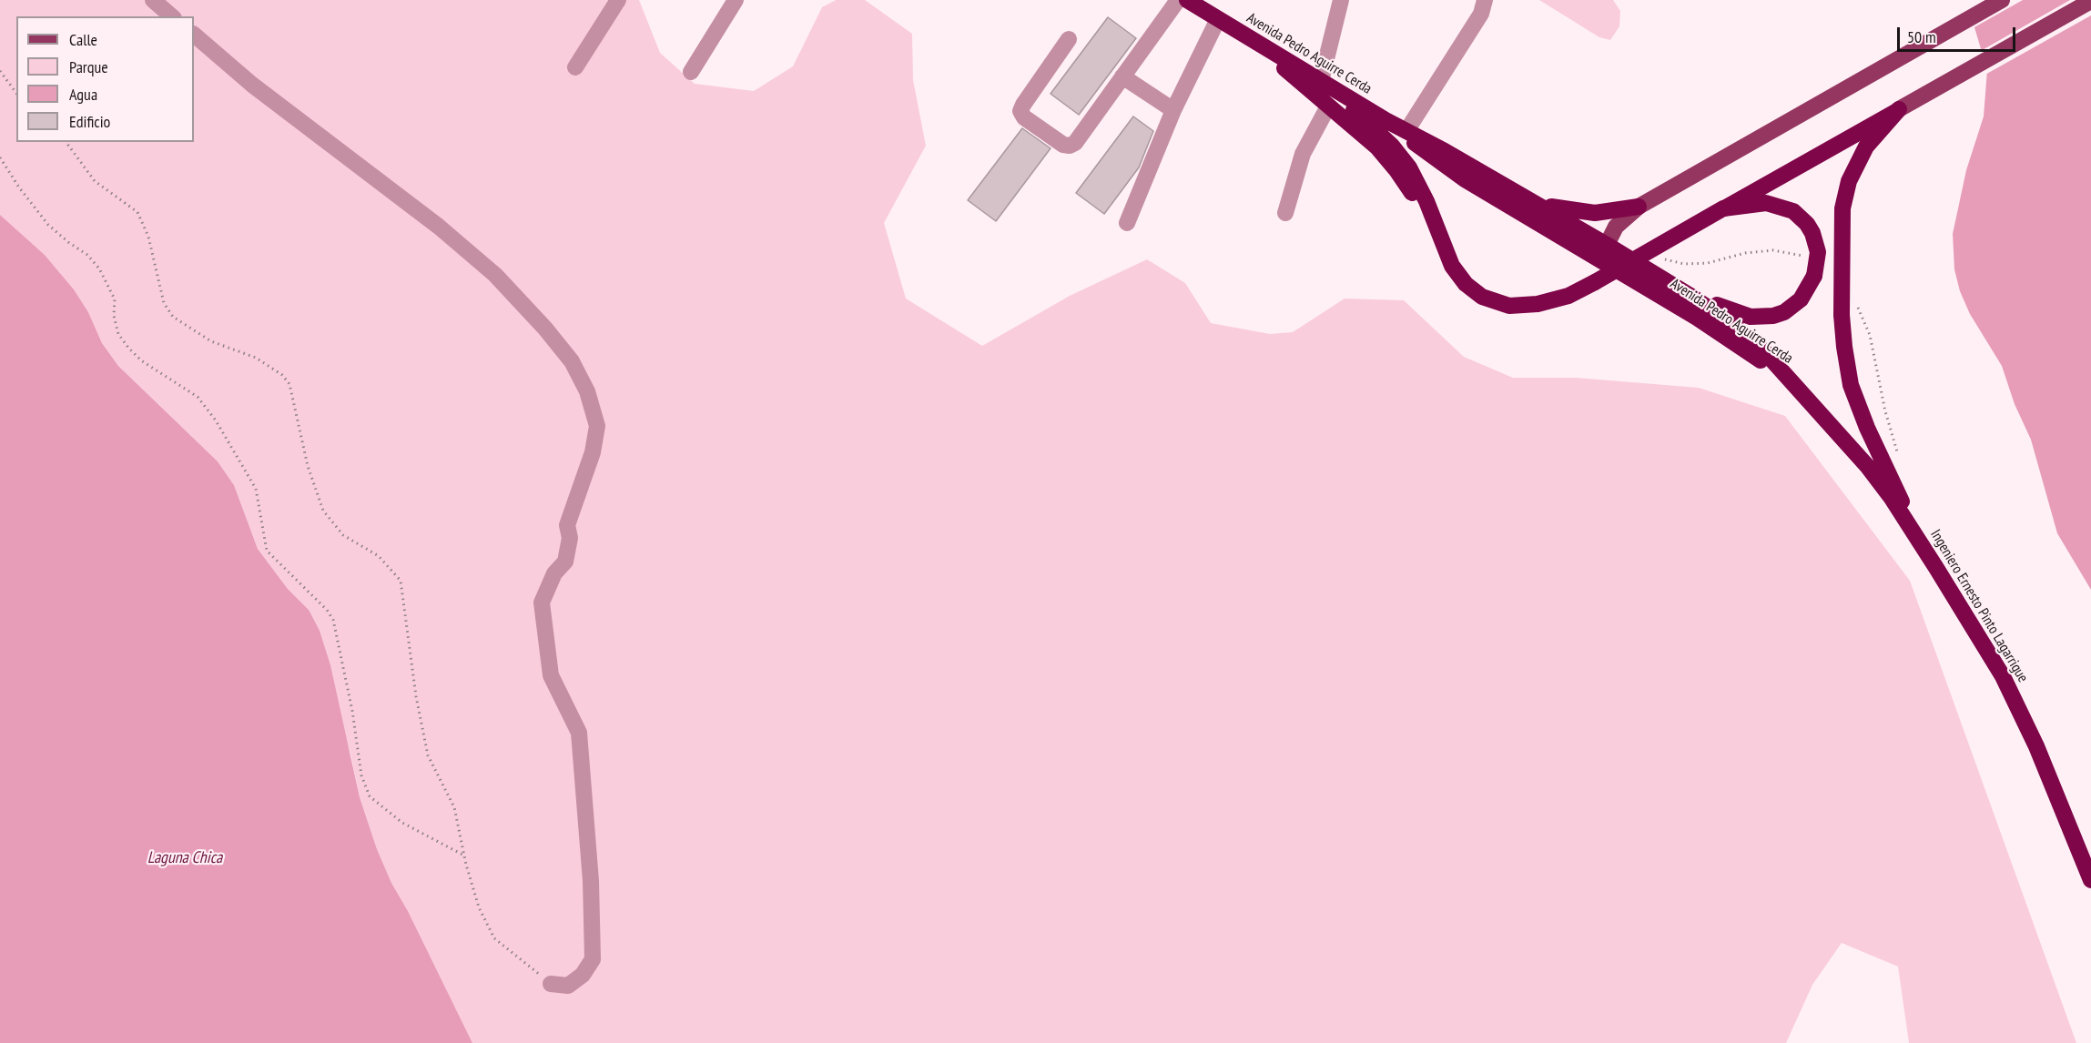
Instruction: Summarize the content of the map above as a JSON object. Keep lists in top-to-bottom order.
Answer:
{
  "streets": {
    "highway": ["Avenida Pedro Aguirre Cerda", "Ingeniero Ernesto Pinto Lagarrigue"]
  },
  "crossings": [
    ["Avenida Pedro Aguirre Cerda", "Ingeniero Ernesto Pinto Lagarrigue"]
  ],
  "water": ["Laguna Chica"],
  "legend": [
    "Calle",
    "Parque",
    "Agua",
    "Edificio"
  ],
  "scale_bar": "50 m"
}
